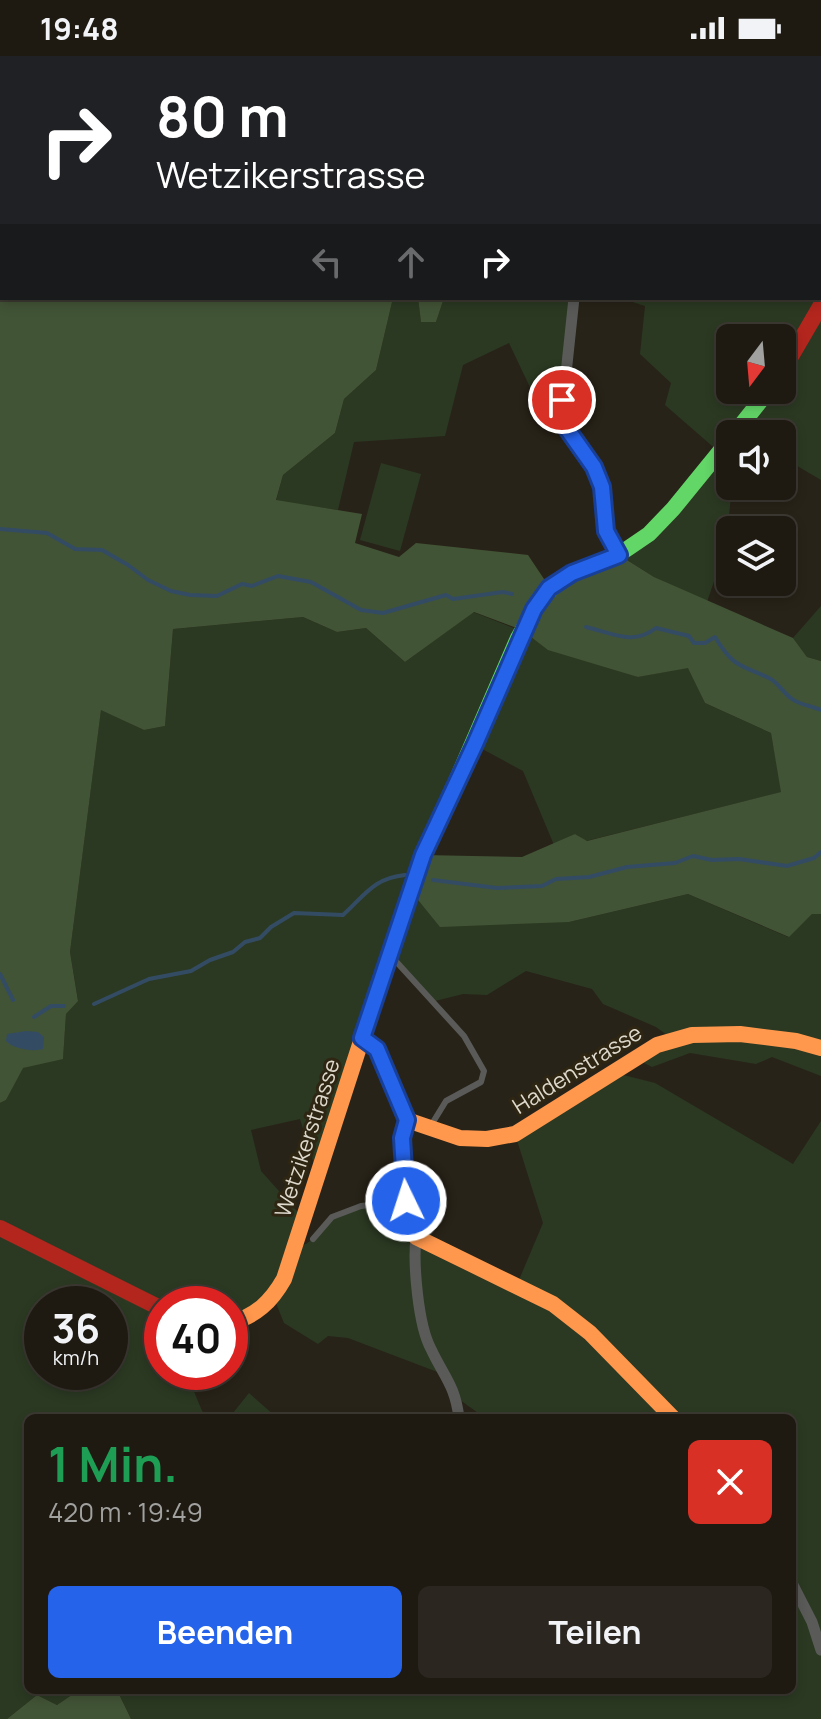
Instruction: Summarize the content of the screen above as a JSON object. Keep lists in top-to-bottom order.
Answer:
{
  "streets": {
    "street": ["Haldenstrasse", "Wetzikerstrasse"]
  },
  "north": "bottom",
  "page": {
    "status": "19:48",
    "turn": ["80 m", "Wetzikerstrasse"],
    "speed": "36 km/h",
    "limit": "40",
    "heading": ["1 Min.", "420 m · 19:49"],
    "buttons": ["Beenden", "Teilen"]
  }
}
